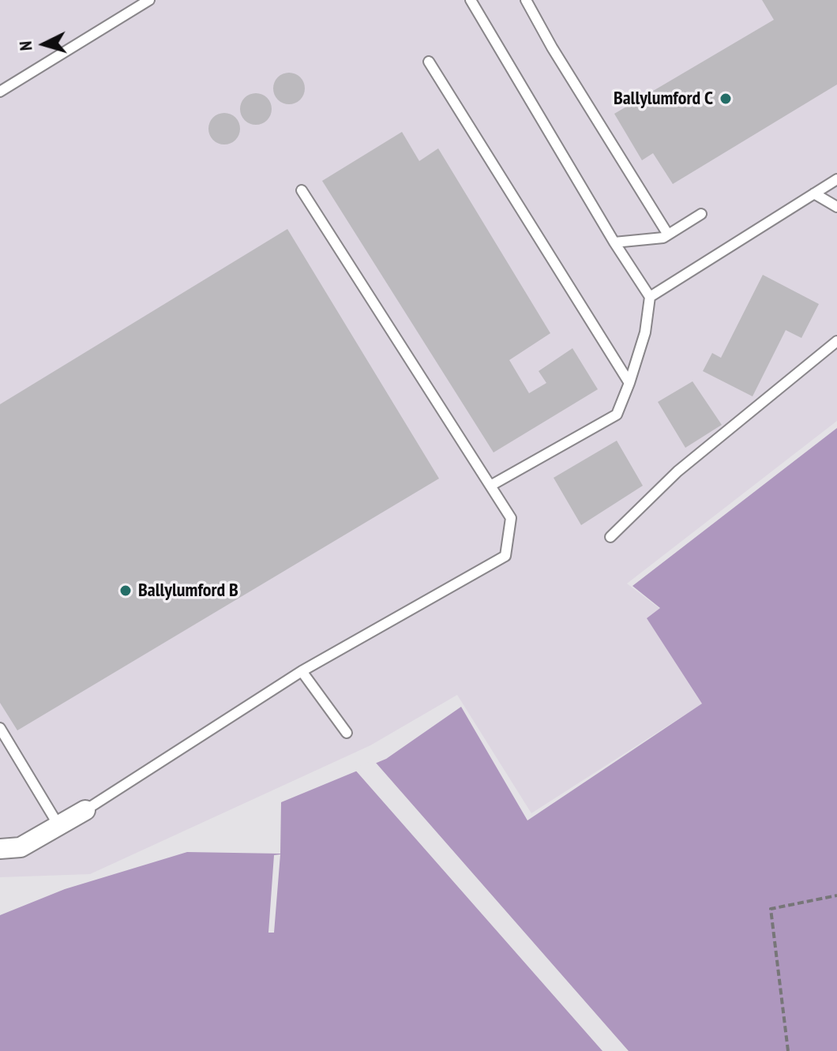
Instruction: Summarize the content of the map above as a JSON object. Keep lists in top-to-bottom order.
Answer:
{
  "places": ["Ballylumford C", "Ballylumford B"],
  "north": "left"
}
